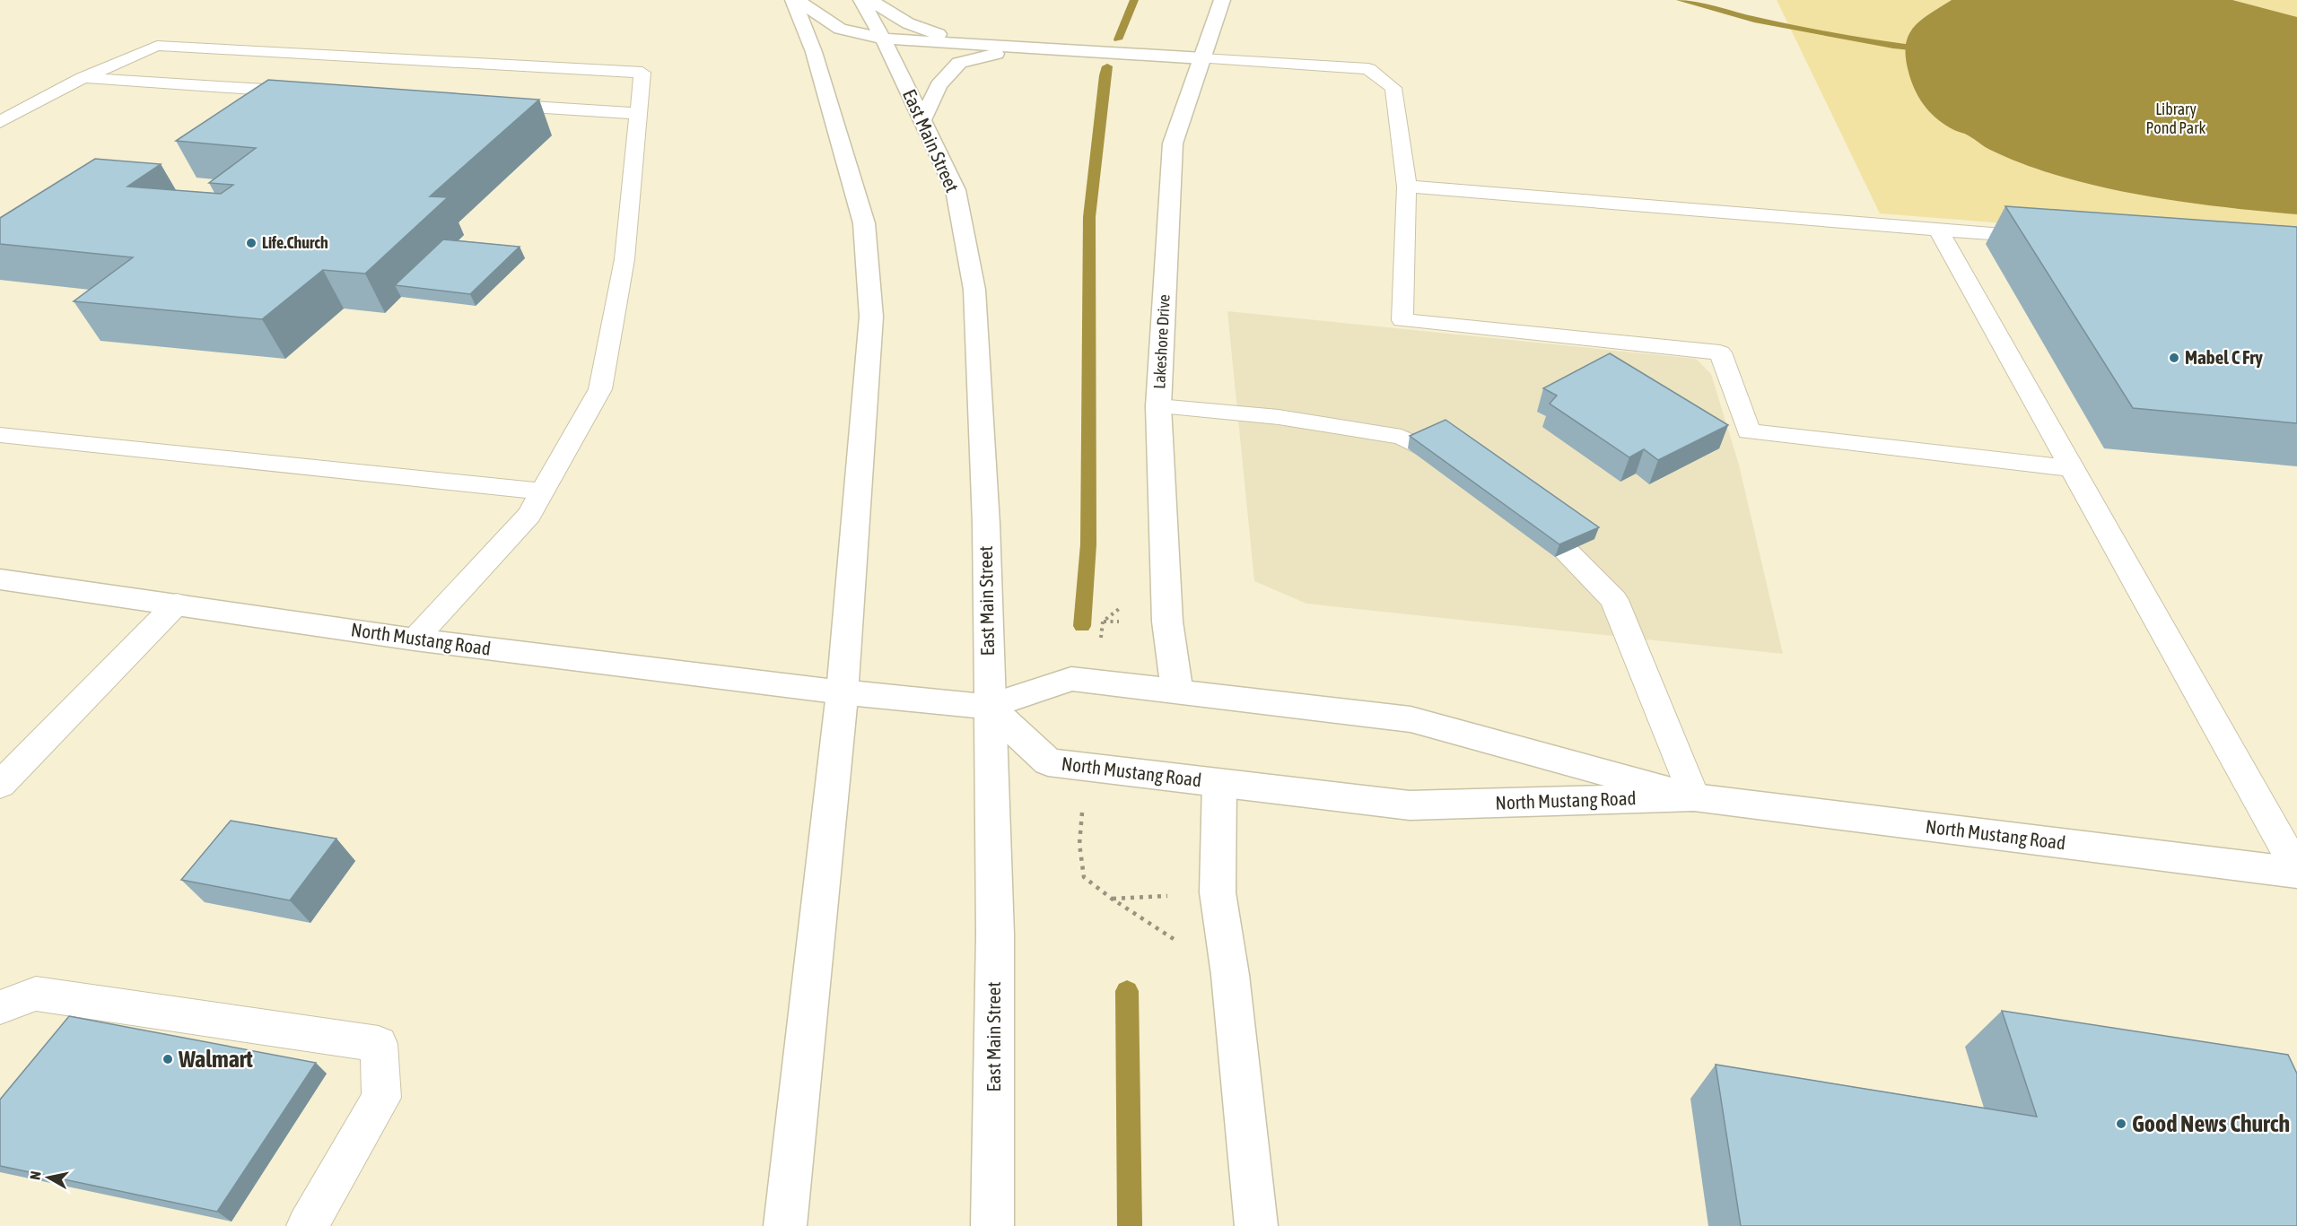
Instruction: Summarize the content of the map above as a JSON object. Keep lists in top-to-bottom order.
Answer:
{
  "streets": {
    "main road": ["East Main Street", "Lakeshore Drive", "North Mustang Road"]
  },
  "crossings": [
    ["East Main Street", "North Mustang Road"],
    ["Lakeshore Drive", "North Mustang Road"]
  ],
  "parks": ["Library Pond Park"],
  "places": [
    "Life.Church",
    "Mabel C Fry",
    "Walmart",
    "Good News Church"
  ],
  "north": "left"
}
